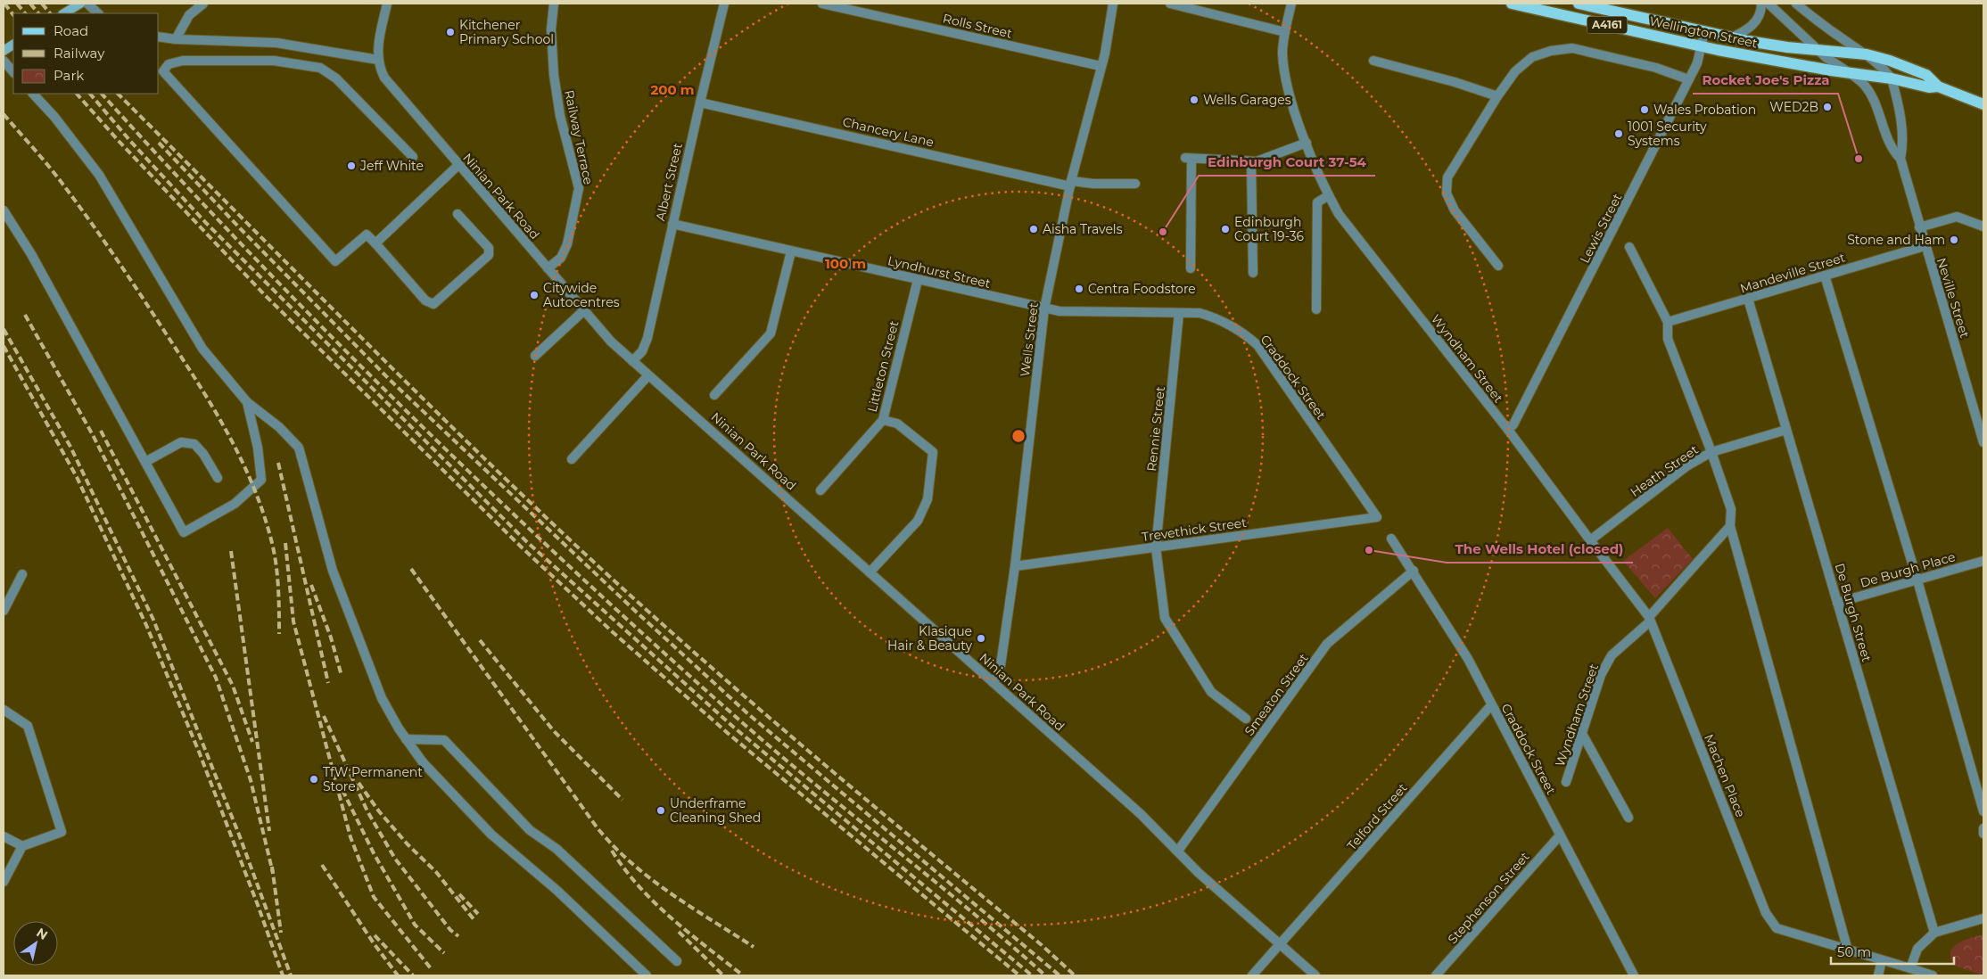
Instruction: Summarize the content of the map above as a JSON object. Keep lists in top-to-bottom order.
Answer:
{
  "streets": {
    "main road": ["A4161", "Wellington Street"],
    "street": [
      "Rolls Street",
      "Chancery Lane",
      "Railway Terrace",
      "Albert Street",
      "Ninian Park Road",
      "Lewis Street",
      "Lyndhurst Street",
      "Mandeville Street",
      "Neville Street",
      "Wells Street",
      "Wyndham Street",
      "Littleton Street",
      "Craddock Street",
      "Rennie Street",
      "Heath Street",
      "Trevethick Street",
      "De Burgh Place",
      "De Burgh Street",
      "Smeaton Street",
      "Machen Place",
      "Telford Street",
      "Stephenson Street"
    ]
  },
  "crossings": [
    ["A4161", "Wellington Street"],
    ["A4161", "Neville Street"],
    ["Rolls Street", "Wells Street"],
    ["Wellington Street", "Lewis Street"],
    ["Wellington Street", "Neville Street"],
    ["Chancery Lane", "Albert Street"],
    ["Chancery Lane", "Wells Street"],
    ["Railway Terrace", "Ninian Park Road"],
    ["Albert Street", "Ninian Park Road"],
    ["Albert Street", "Lyndhurst Street"],
    ["Ninian Park Road", "Wells Street"],
    ["Ninian Park Road", "Smeaton Street"],
    ["Ninian Park Road", "Telford Street"],
    ["Lewis Street", "Wyndham Street"],
    ["Lyndhurst Street", "Wells Street"],
    ["Lyndhurst Street", "Littleton Street"],
    ["Lyndhurst Street", "Craddock Street"],
    ["Mandeville Street", "Neville Street"],
    ["Mandeville Street", "De Burgh Street"],
    ["Wells Street", "Craddock Street"],
    ["Wells Street", "Trevethick Street"],
    ["Wyndham Street", "Heath Street"],
    ["Wyndham Street", "Machen Place"],
    ["Craddock Street", "Rennie Street"],
    ["Craddock Street", "Trevethick Street"],
    ["Craddock Street", "Smeaton Street"],
    ["Craddock Street", "Telford Street"],
    ["Craddock Street", "Stephenson Street"],
    ["Rennie Street", "Trevethick Street"],
    ["Heath Street", "De Burgh Street"],
    ["Heath Street", "Machen Place"],
    ["De Burgh Place", "De Burgh Street"]
  ],
  "places": [
    "Kitchener Primary School",
    "Wells Garages",
    "WED2B",
    "Wales Probation",
    "1001 Security Systems",
    "Rocket Joe's Pizza",
    "Jeff White",
    "Aisha Travels",
    "Edinburgh Court 19-36",
    "Edinburgh Court 37-54",
    "Stone and Ham",
    "Centra Foodstore",
    "Citywide Autocentres",
    "The Wells Hotel (closed)",
    "Klasique Hair & Beauty",
    "TfW Permanent Store",
    "Underframe Cleaning Shed"
  ],
  "legend": ["Road", "Railway", "Park"],
  "scale_bar": "50 m",
  "north": "top right",
  "rings": ["200 m", "100 m"]
}
